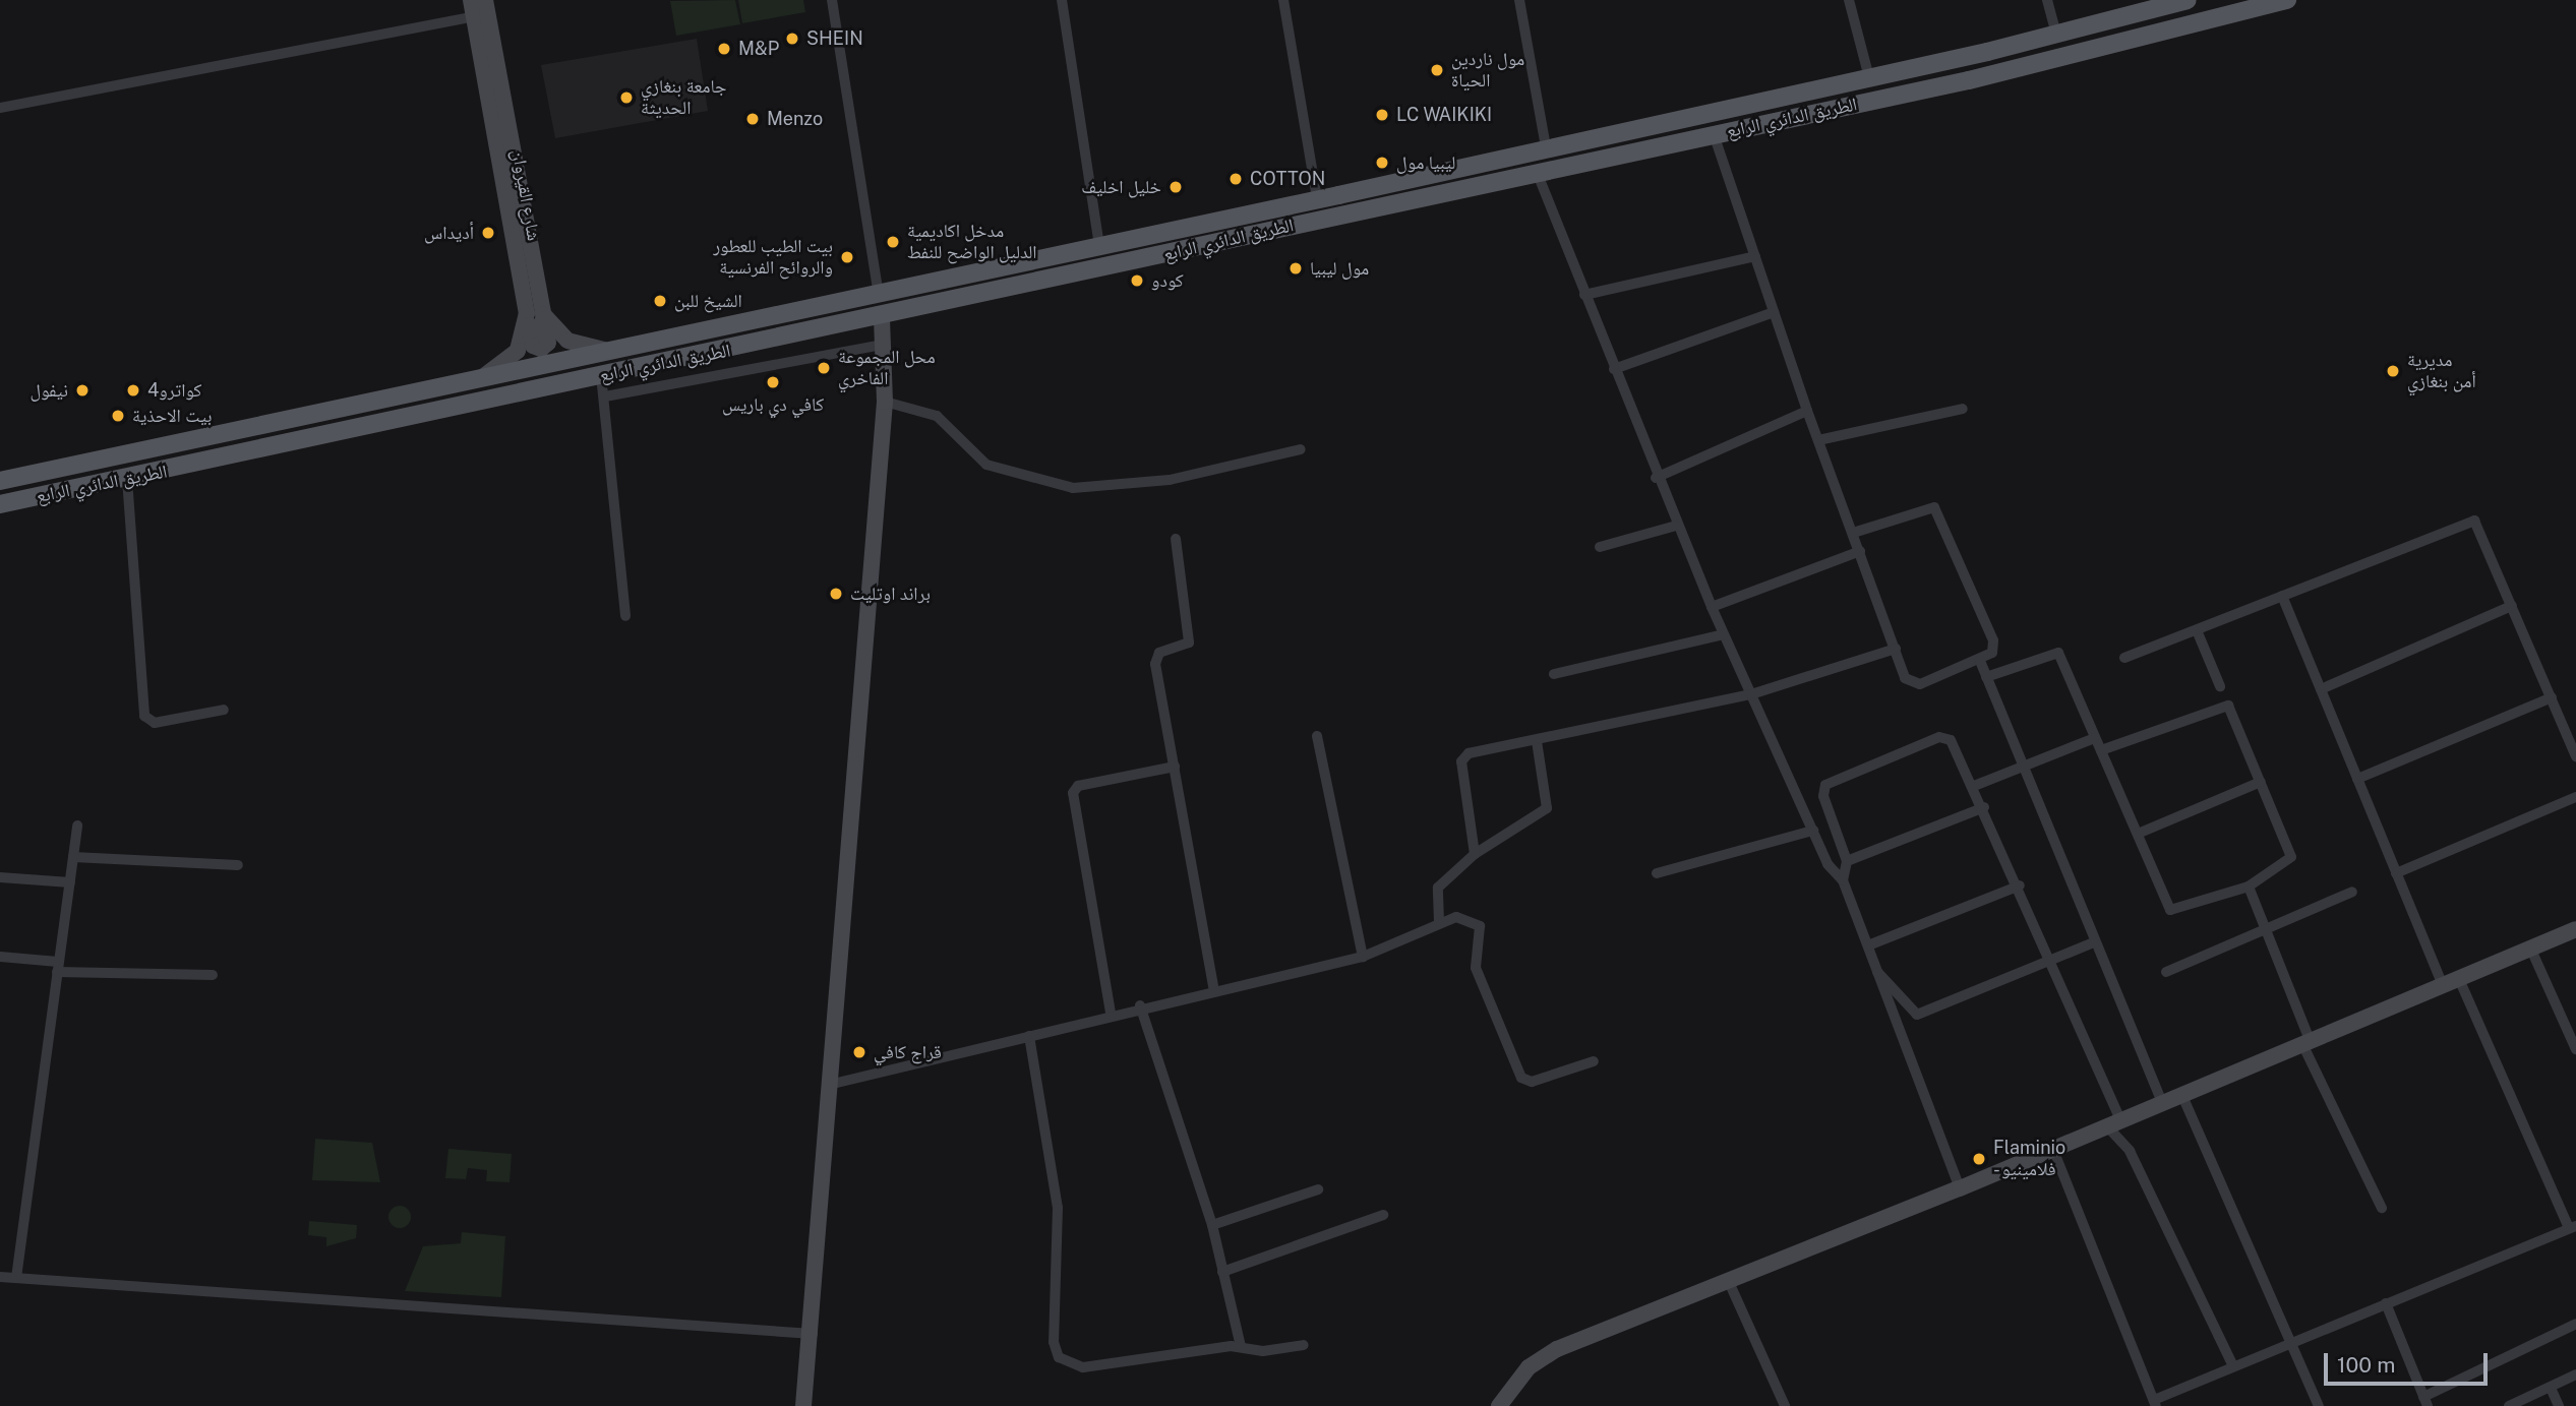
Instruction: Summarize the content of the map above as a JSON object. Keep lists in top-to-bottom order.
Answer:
{
  "streets": {
    "main road": ["الطريق الدائري الرابع"],
    "street": ["شارع القيروان"]
  },
  "crossings": [
    ["الطريق الدائري الرابع", "شارع القيروان"]
  ],
  "places": [
    "SHEIN",
    "M&P",
    "مول ناردين الحياة",
    "جامعة بنغازي الحديثة",
    "LC WAIKIKI",
    "Menzo",
    "ليبيا مول",
    "COTTON",
    "خليل اخليف",
    "أديداس",
    "مدخل اكاديمية الدليل الواضح للنفط",
    "بيت الطيب للعطور والروائح الفرنسية",
    "مول ليبيا",
    "كودو",
    "الشيخ للبن",
    "محل المجموعة الفاخري",
    "مديرية أمن بنغازي",
    "كافي دي باريس",
    "نيفول",
    "كواترو4",
    "بيت الاحذية",
    "براند اوتليت",
    "قراج كافي",
    "Flaminio - فلامينيو"
  ],
  "scale_bar": "100 m"
}
